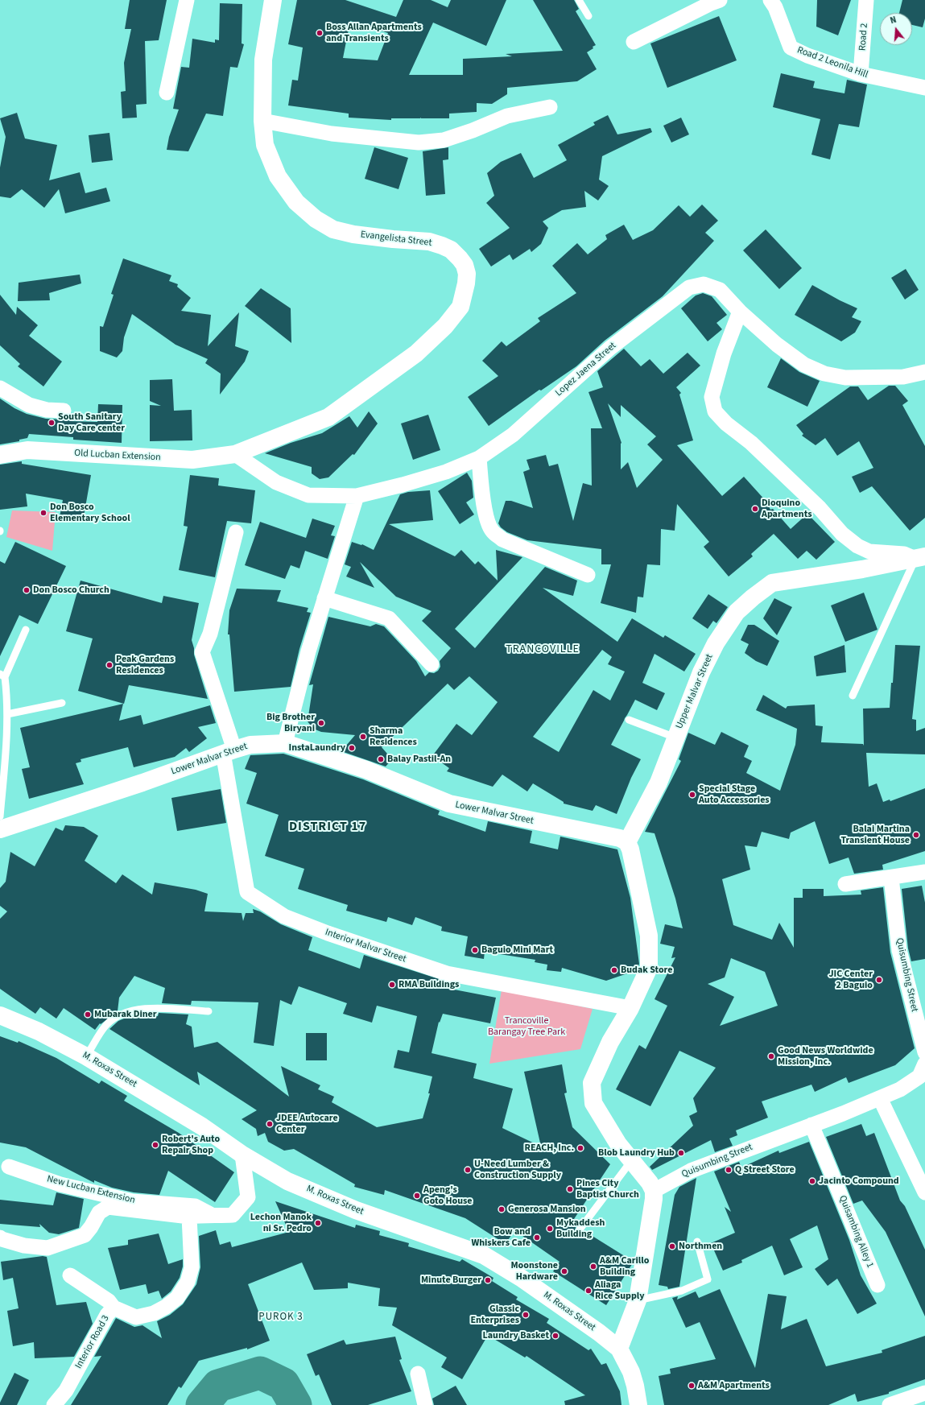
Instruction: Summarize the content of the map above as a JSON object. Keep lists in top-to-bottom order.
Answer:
{
  "streets": {
    "street": [
      "Road 2",
      "Road 2 Leonila Hill",
      "Evangelista Street",
      "Lopez Jaena Street",
      "Old Lucban Extension",
      "Upper Malvar Street",
      "Lower Malvar Street",
      "Interior Malvar Street",
      "Quisumbing Street",
      "M. Roxas Street",
      "New Lucban Extension",
      "Quisambing Alley 1",
      "Interior Road 3"
    ]
  },
  "crossings": [
    ["Road 2", "Road 2 Leonila Hill"],
    ["Evangelista Street", "Lopez Jaena Street"],
    ["Evangelista Street", "Old Lucban Extension"],
    ["Lopez Jaena Street", "Old Lucban Extension"],
    ["Upper Malvar Street", "Lower Malvar Street"],
    ["Lower Malvar Street", "Interior Malvar Street"],
    ["Quisumbing Street", "Quisambing Alley 1"]
  ],
  "districts": ["TRANCOVILLE", "DISTRICT 17", "PUROK 3"],
  "parks": ["Trancoville Barangay Tree Park"],
  "places": [
    "Boss Allan Apartments and Transients",
    "South Sanitary Day Care center",
    "Dioquino Apartments",
    "Don Bosco Elementary School",
    "Don Bosco Church",
    "Peak Gardens Residences",
    "Big Brother Biryani",
    "Sharma Residences",
    "InstaLaundry",
    "Balay Pastil-An",
    "Special Stage Auto Accessories",
    "Balai Martina Transient House",
    "Baguio Mini Mart",
    "Budak Store",
    "JIC Center 2 Baguio",
    "RMA Buildings",
    "Mubarak Diner",
    "Good News Worldwide Mission, Inc.",
    "JDEE Autocare Center",
    "Robert's Auto Repair Shop",
    "REACH, Inc.",
    "Blob Laundry Hub",
    "U-Need Lumber & Construction Supply",
    "Q Street Store",
    "Jacinto Compound",
    "Pines City Baptist Church",
    "Apeng's Goto House",
    "Generosa Mansion",
    "Lechon Manok ni Sr. Pedro",
    "Mykaddesh Building",
    "Bow and Whiskers Cafe",
    "Northmen",
    "A&M Carillo Building",
    "Moonstone Hardware",
    "Minute Burger",
    "Aliaga Rice Supply",
    "Glassic Enterprises",
    "Laundry Basket",
    "A&M Apartments"
  ],
  "north": "top"
}
